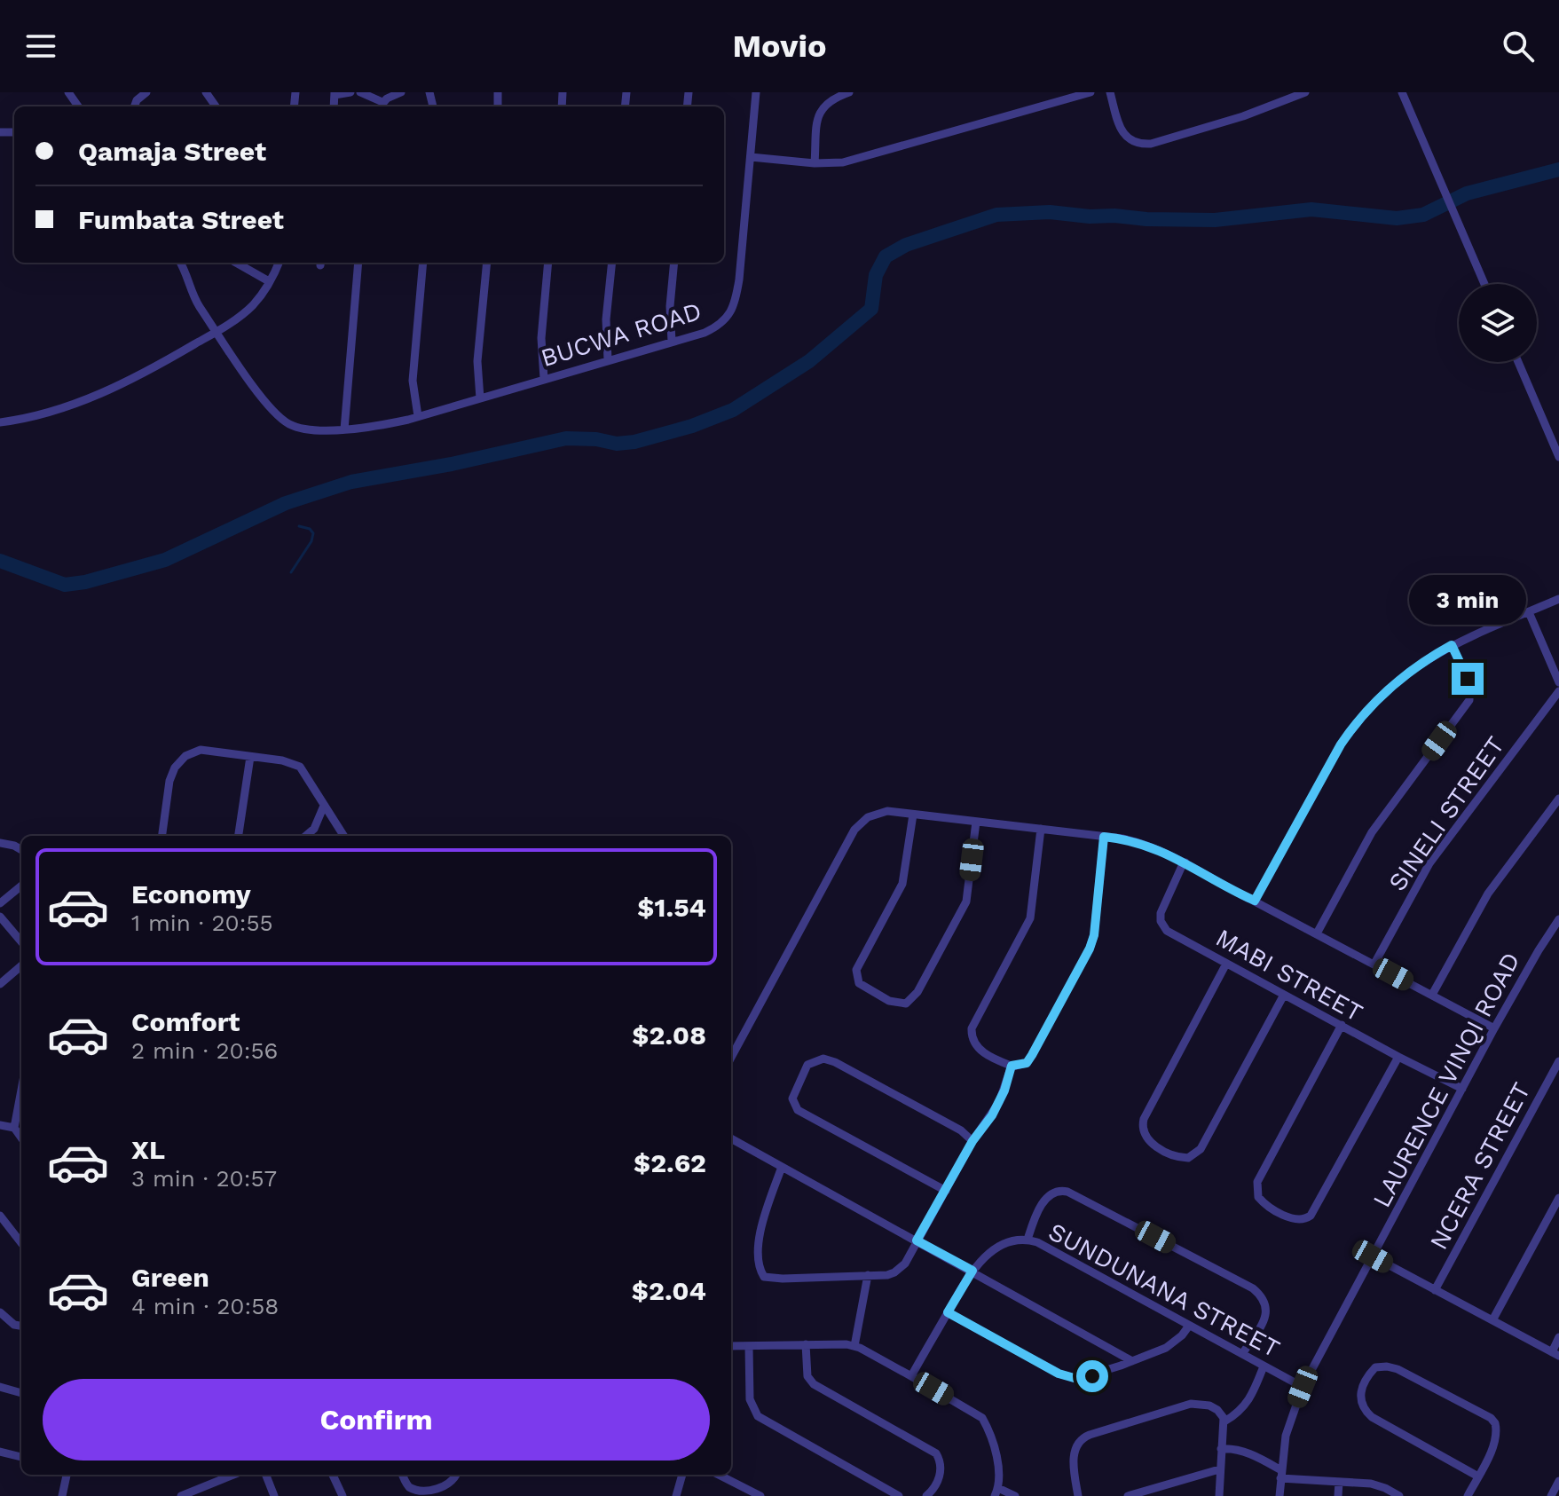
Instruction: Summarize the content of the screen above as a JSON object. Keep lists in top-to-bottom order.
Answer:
{
  "streets": {
    "street": [
      "BUCWA ROAD",
      "SINELI STREET",
      "MABI STREET",
      "LAURENCE VINQI ROAD",
      "NCERA STREET",
      "SUNDUNANA STREET"
    ]
  },
  "crossings": [
    ["MABI STREET", "LAURENCE VINQI ROAD"],
    ["LAURENCE VINQI ROAD", "SUNDUNANA STREET"]
  ],
  "page": {
    "header": "Movio",
    "banner": ["Qamaja Street", "Fumbata Street"],
    "bubble": "3 min",
    "list": [
      {
        "name": "Economy",
        "note": "1 min · 20:55",
        "value": "$1.54"
      },
      {
        "name": "Comfort",
        "note": "2 min · 20:56",
        "value": "$2.08"
      },
      {
        "name": "XL",
        "note": "3 min · 20:57",
        "value": "$2.62"
      },
      {
        "name": "Green",
        "note": "4 min · 20:58",
        "value": "$2.04"
      }
    ],
    "buttons": "Confirm"
  }
}
